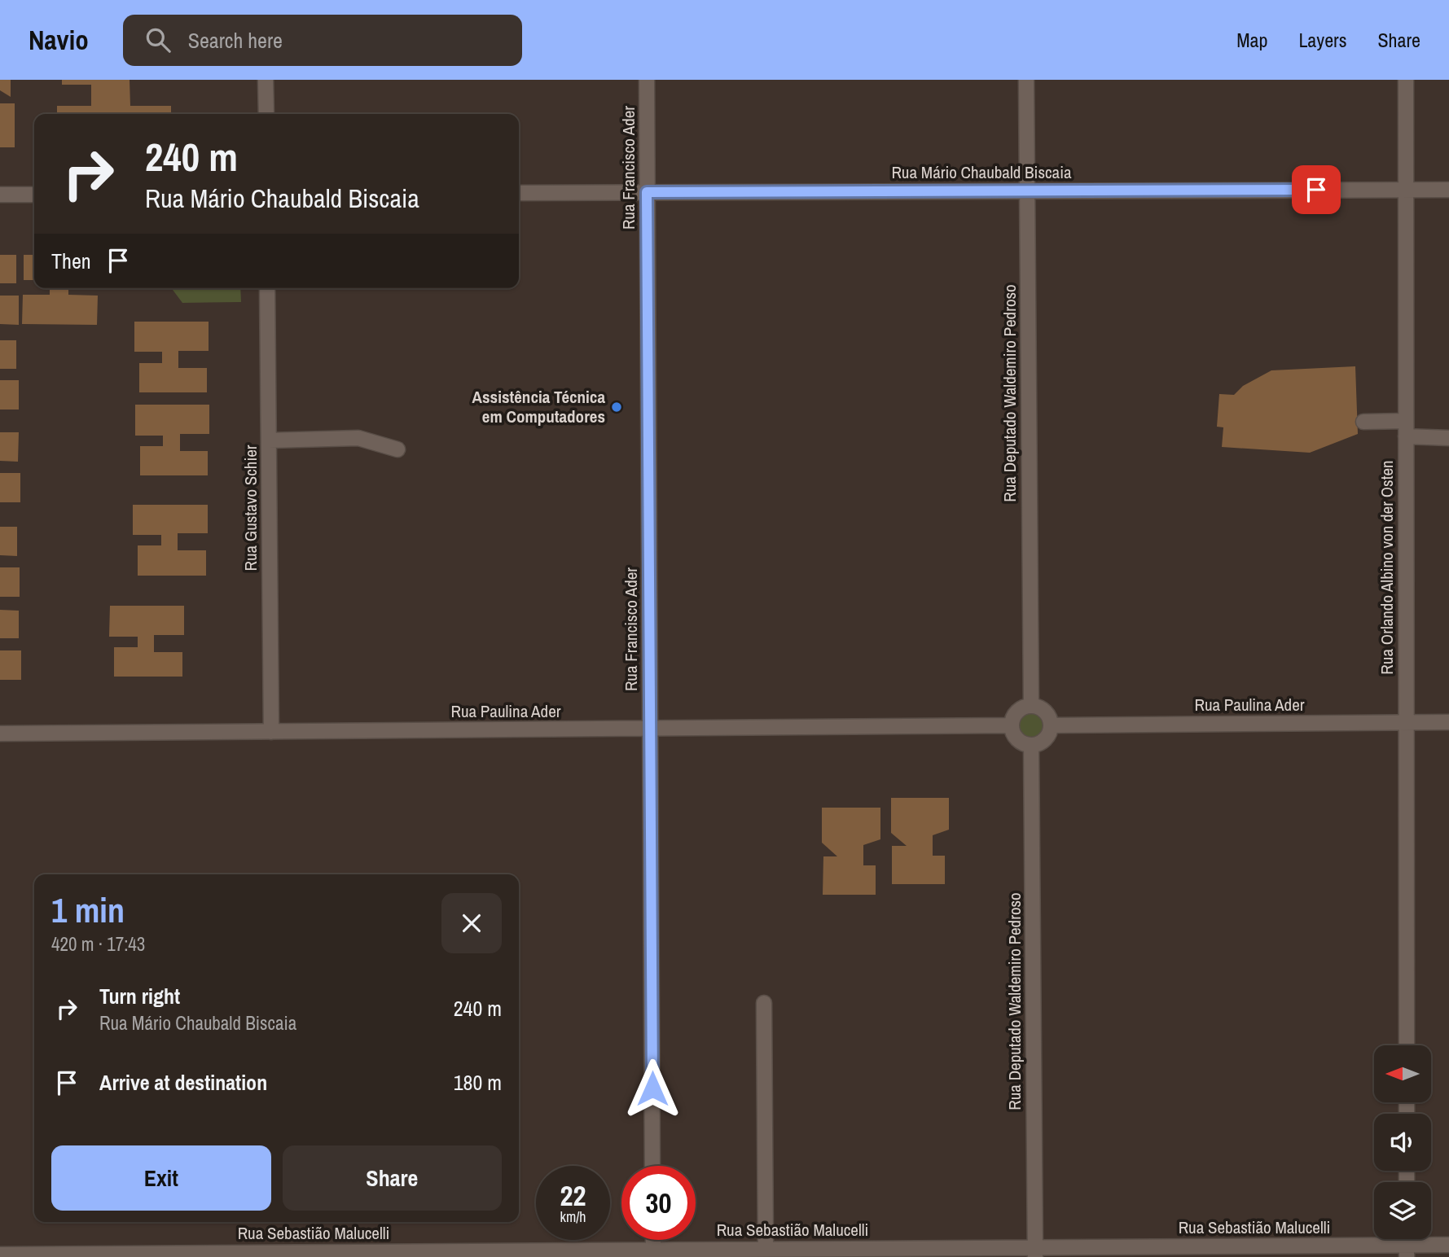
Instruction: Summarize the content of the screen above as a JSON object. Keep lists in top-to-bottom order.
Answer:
{
  "streets": {
    "street": [
      "Rua Francisco Ader",
      "Rua Mário Chaubald Biscaia",
      "Rua Deputado Waldemiro Pedroso",
      "Rua Gustavo Schier",
      "Rua Orlando Albino von der Osten",
      "Rua Paulina Ader",
      "Rua Sebastião Malucelli"
    ]
  },
  "crossings": [
    ["Rua Francisco Ader", "Rua Mário Chaubald Biscaia"],
    ["Rua Francisco Ader", "Rua Paulina Ader"],
    ["Rua Mário Chaubald Biscaia", "Rua Deputado Waldemiro Pedroso"],
    ["Rua Mário Chaubald Biscaia", "Rua Orlando Albino von der Osten"],
    ["Rua Deputado Waldemiro Pedroso", "Rua Paulina Ader"],
    ["Rua Deputado Waldemiro Pedroso", "Rua Sebastião Malucelli"],
    ["Rua Gustavo Schier", "Rua Paulina Ader"],
    ["Rua Orlando Albino von der Osten", "Rua Paulina Ader"]
  ],
  "places": ["Assistência Técnica em Computadores"],
  "north": "left",
  "page": {
    "header": "Navio",
    "search": "Search here",
    "nav": ["Map", "Layers", "Share"],
    "turn": ["240 m", "Rua Mário Chaubald Biscaia"],
    "then": "Then",
    "heading": ["1 min", "420 m · 17:43"],
    "list": [
      {
        "name": "Turn right",
        "note": "Rua Mário Chaubald Biscaia",
        "value": "240 m"
      },
      {
        "name": "Arrive at destination",
        "value": "180 m"
      }
    ],
    "buttons": ["Exit", "Share"],
    "speed": "22 km/h",
    "limit": "30"
  }
}
